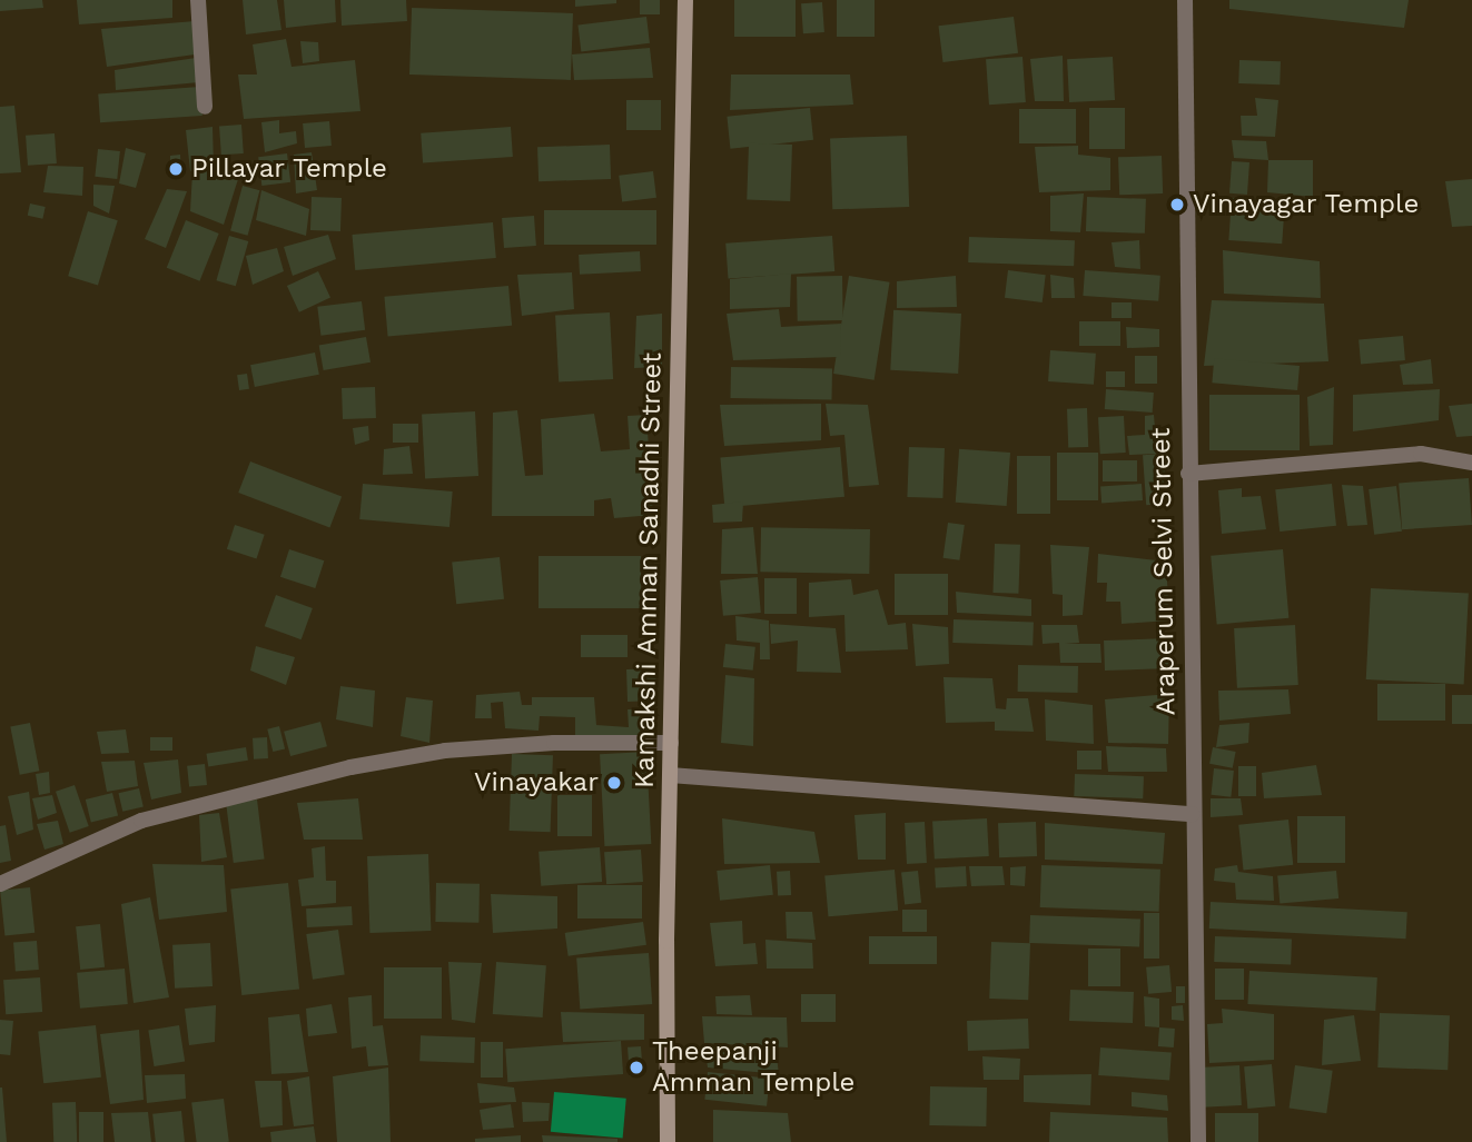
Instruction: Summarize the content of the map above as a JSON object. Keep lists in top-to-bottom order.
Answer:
{
  "streets": {
    "main road": ["Kamakshi Amman Sanadhi Street"],
    "street": ["Araperum Selvi Street"]
  },
  "places": [
    "Pillayar Temple",
    "Vinayagar Temple",
    "Vinayakar",
    "Theepanji Amman Temple"
  ]
}
